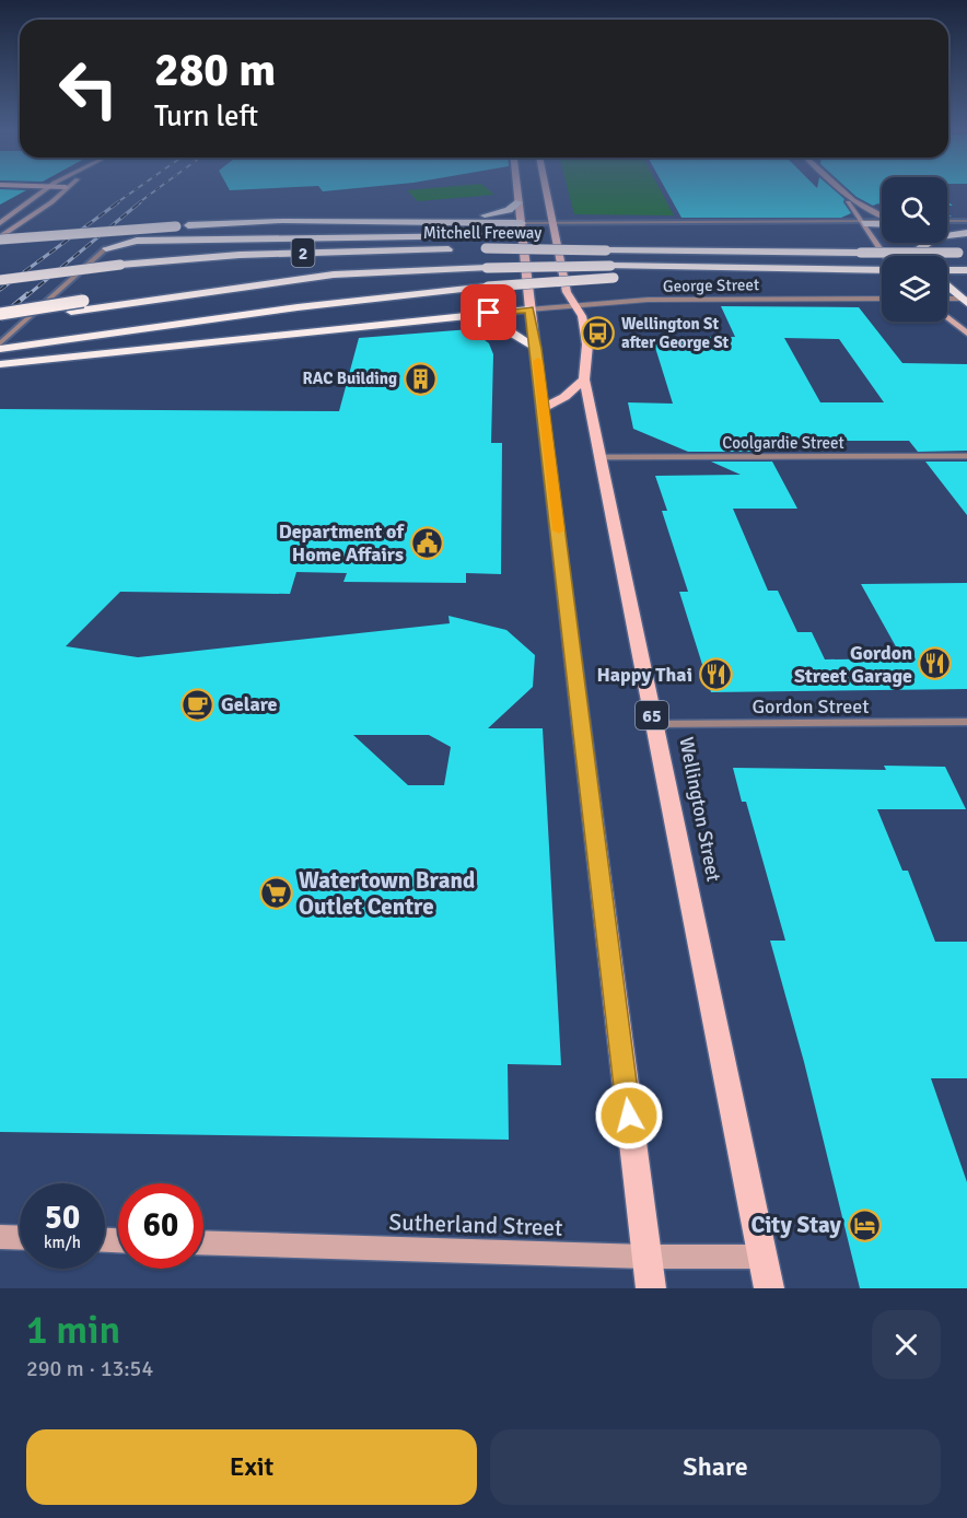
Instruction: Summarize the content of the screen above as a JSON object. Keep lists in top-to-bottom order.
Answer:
{
  "streets": {
    "highway": ["Mitchell Freeway", "2"],
    "main road": ["65", "Wellington Street", "Sutherland Street"],
    "street": ["George Street", "Coolgardie Street", "Gordon Street"]
  },
  "crossings": [
    ["George Street", "Wellington Street"],
    ["Coolgardie Street", "Wellington Street"],
    ["Gordon Street", "Wellington Street"],
    ["Wellington Street", "Sutherland Street"]
  ],
  "places": {
    "bus stop": ["Wellington St after George St"],
    "building": ["RAC Building"],
    "public building": ["Department of Home Affairs"],
    "restaurant": ["Gordon Street Garage", "Happy Thai"],
    "cafe": ["Gelare"],
    "supermarket": ["Watertown Brand Outlet Centre"],
    "hotel": ["City Stay"]
  },
  "page": {
    "turn": ["280 m", "Turn left"],
    "speed": "50 km/h",
    "limit": "60",
    "heading": ["1 min", "290 m · 13:54"],
    "buttons": ["Exit", "Share"]
  }
}
